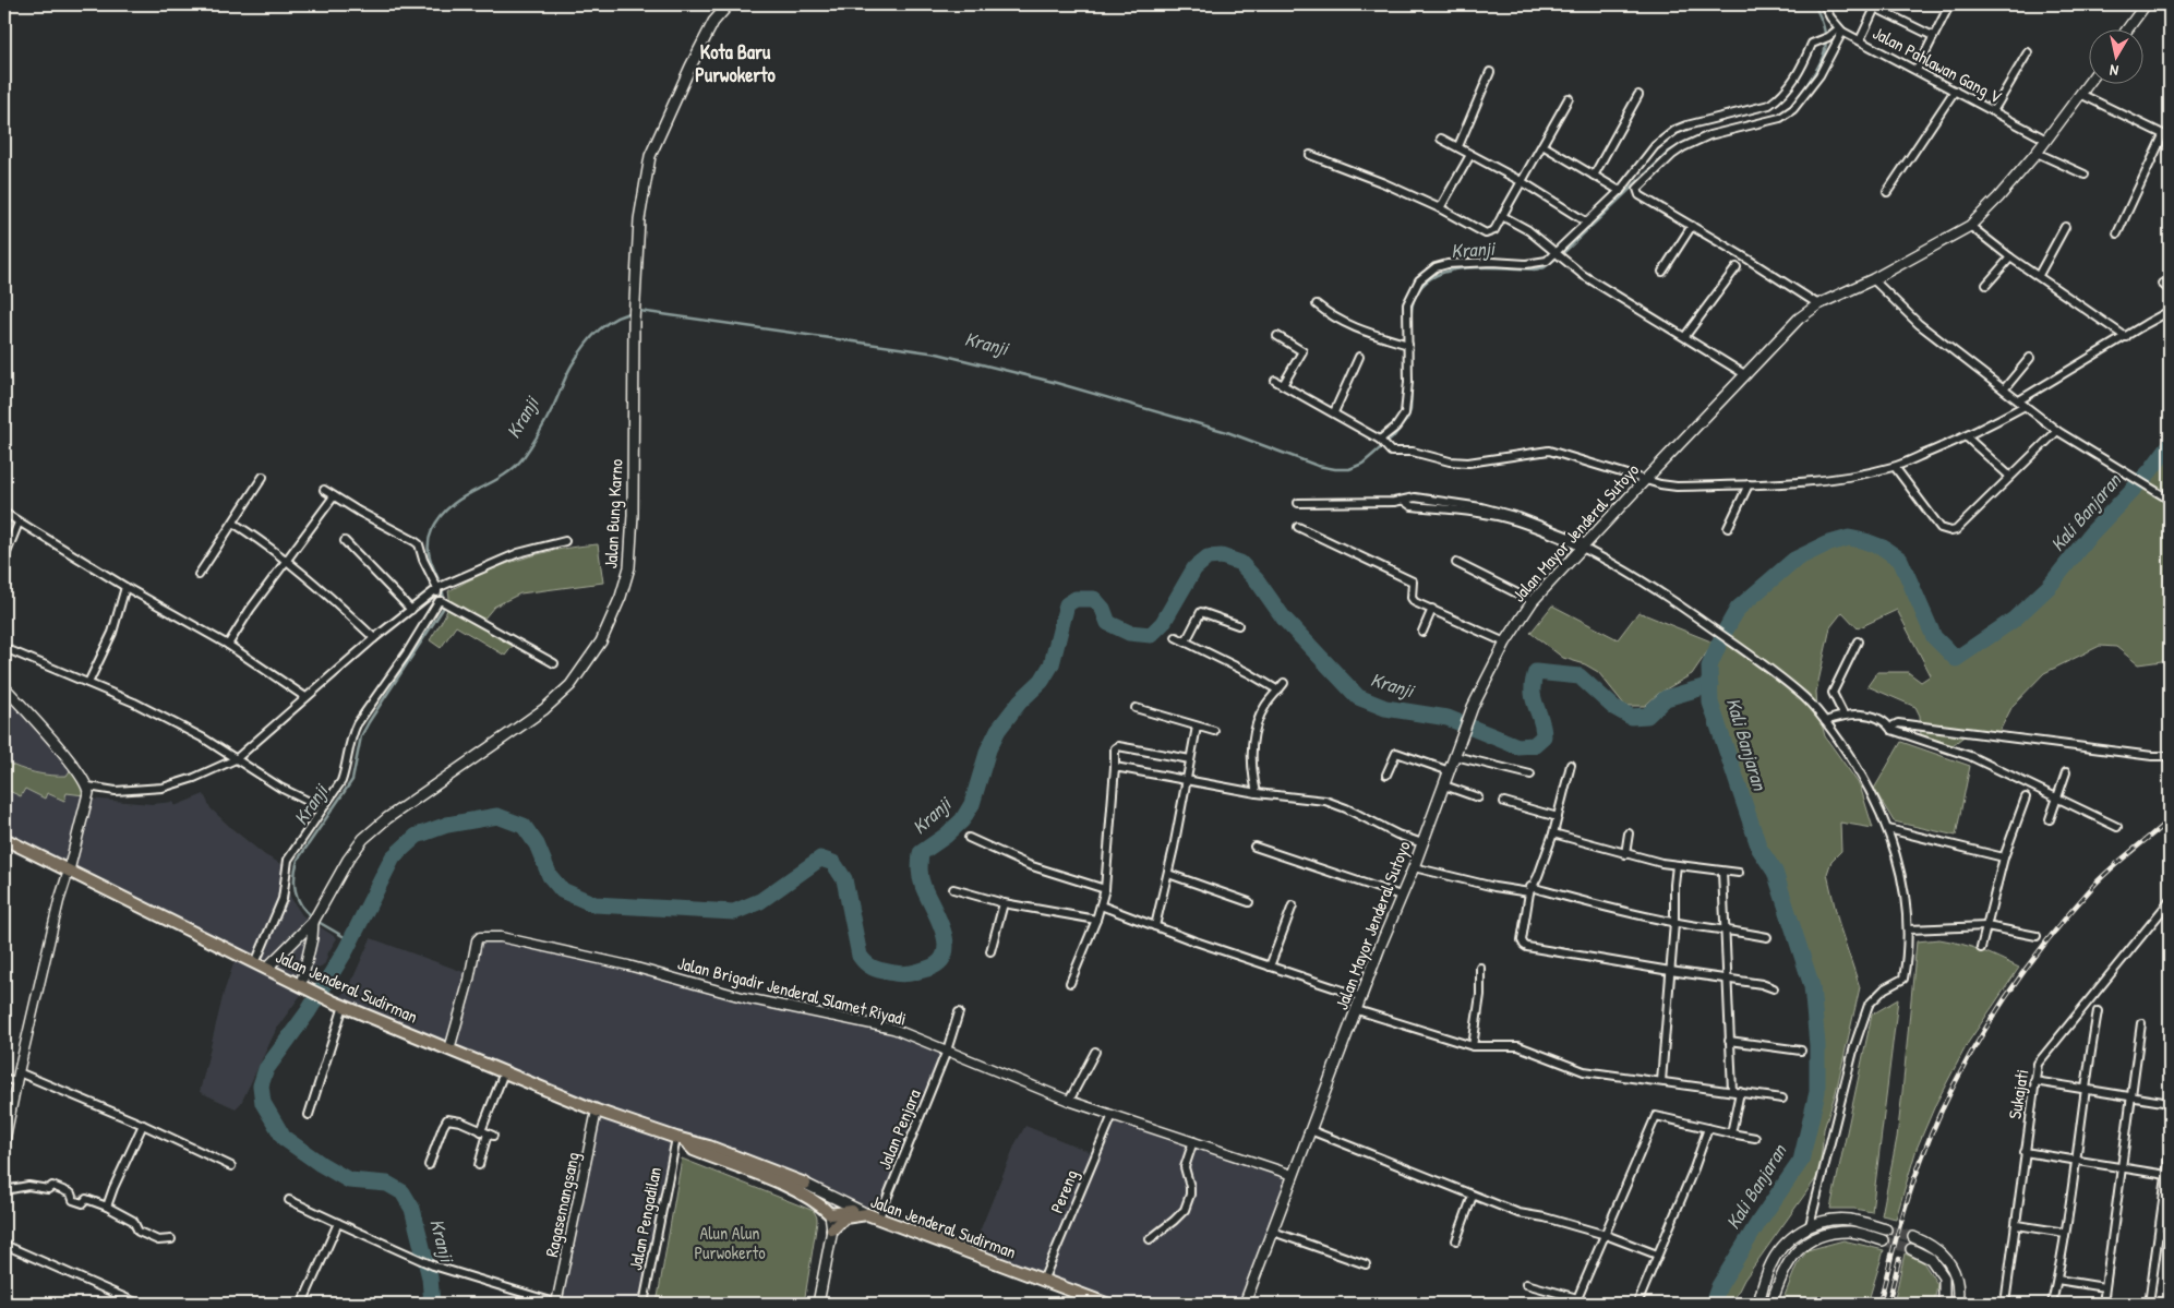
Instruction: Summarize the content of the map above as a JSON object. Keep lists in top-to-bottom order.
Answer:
{
  "streets": {
    "main road": ["Jalan Bung Karno", "Jalan Mayor Jenderal Sutoyo", "Jalan Jenderal Sudirman"],
    "street": [
      "Jalan Pahlawan Gang V",
      "Jalan Brigadir Jenderal Slamet Riyadi",
      "Sukajati",
      "Jalan Penjara",
      "Pereng",
      "Ragasemangsang",
      "Jalan Pengadilan"
    ]
  },
  "crossings": [
    ["Jalan Pahlawan Gang V", "Jalan Mayor Jenderal Sutoyo"],
    ["Jalan Mayor Jenderal Sutoyo", "Jalan Brigadir Jenderal Slamet Riyadi"],
    ["Jalan Jenderal Sudirman", "Jalan Brigadir Jenderal Slamet Riyadi"],
    ["Jalan Jenderal Sudirman", "Jalan Penjara"],
    ["Jalan Jenderal Sudirman", "Pereng"],
    ["Jalan Jenderal Sudirman", "Ragasemangsang"],
    ["Jalan Jenderal Sudirman", "Jalan Pengadilan"],
    ["Jalan Brigadir Jenderal Slamet Riyadi", "Jalan Penjara"],
    ["Jalan Brigadir Jenderal Slamet Riyadi", "Pereng"]
  ],
  "districts": ["Kota Baru Purwokerto"],
  "water": ["Kranji", "Kali Banjaran"],
  "parks": ["Alun Alun Purwokerto"],
  "north": "bottom"
}
